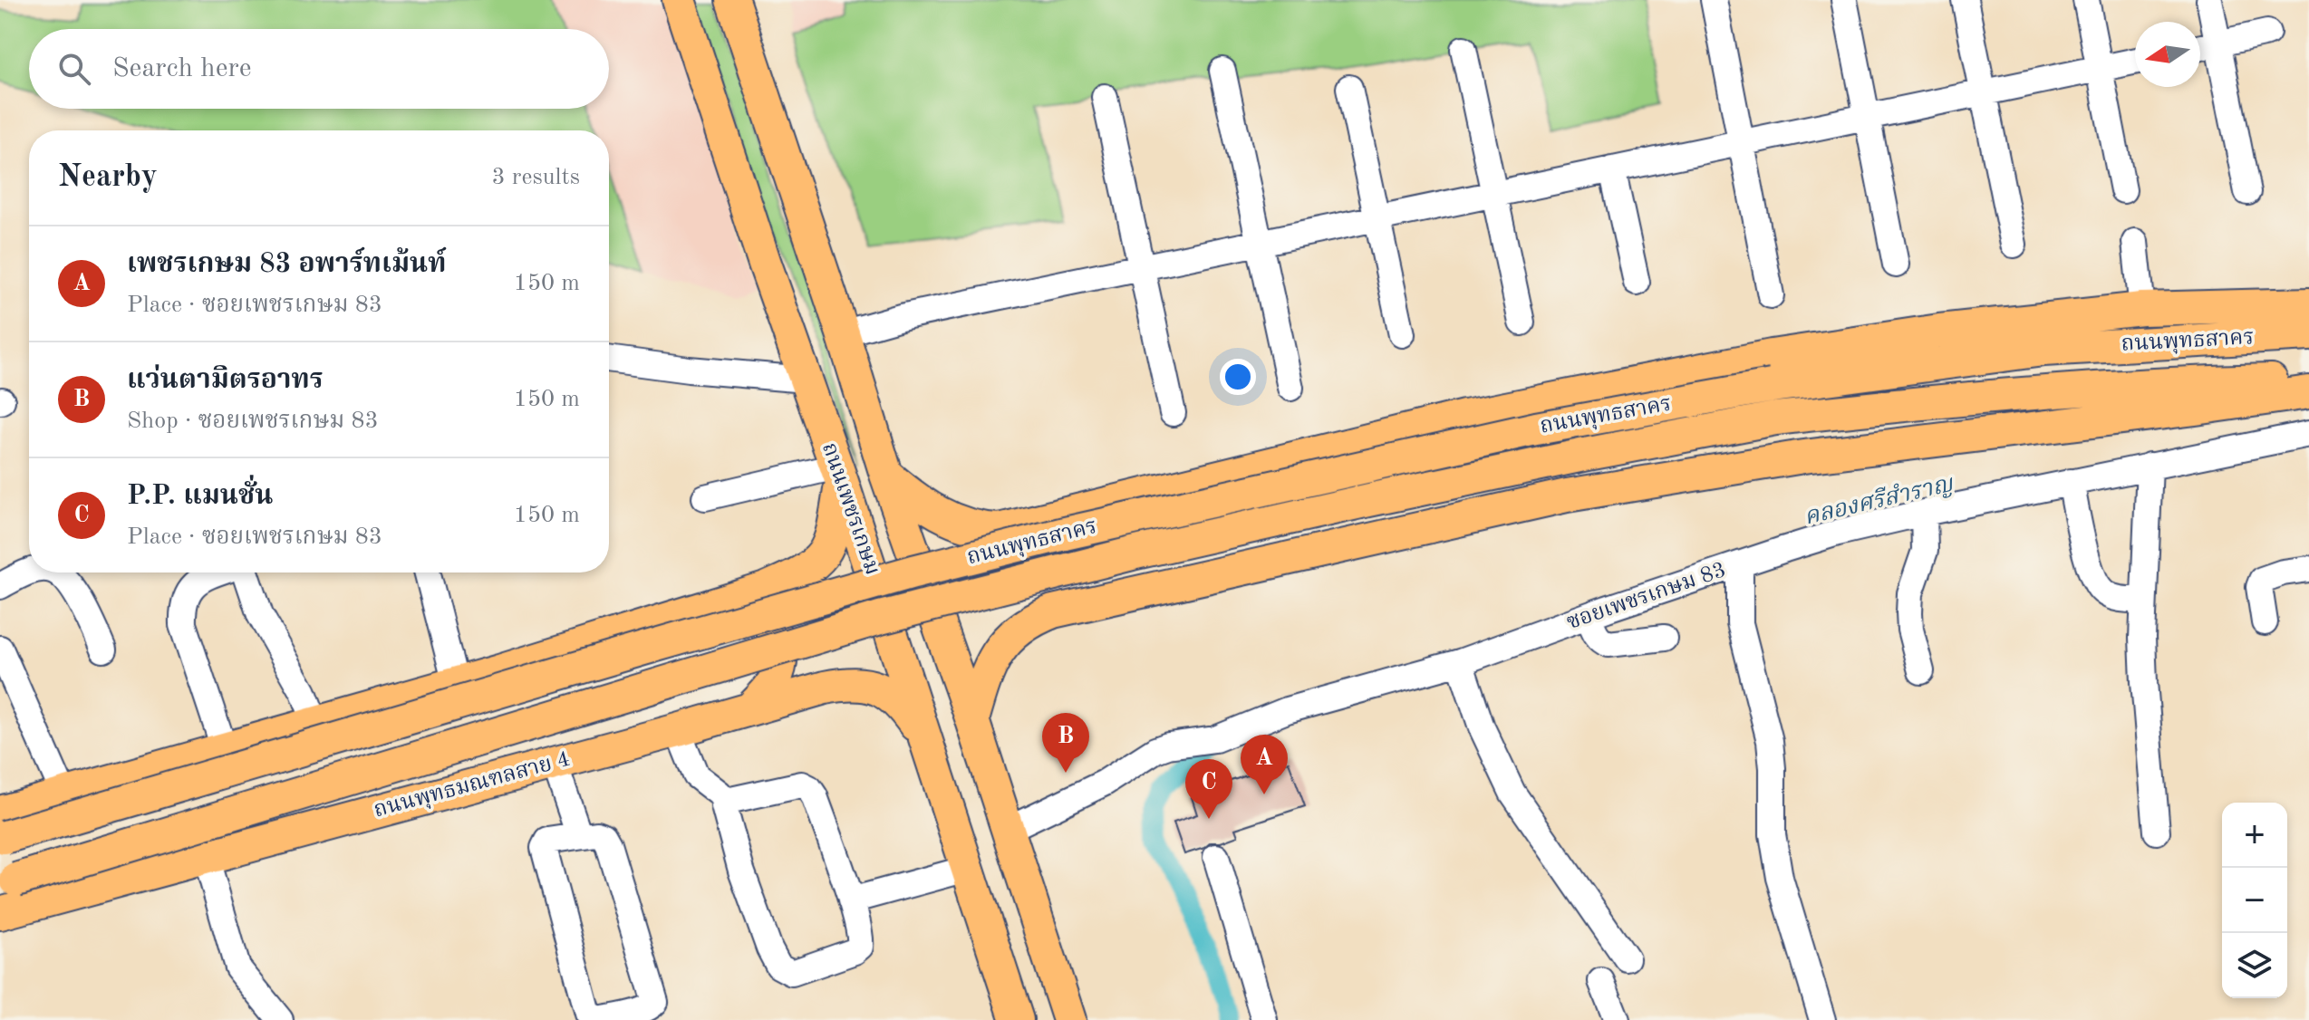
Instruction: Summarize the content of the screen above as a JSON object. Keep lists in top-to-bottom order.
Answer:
{
  "streets": {
    "main road": ["ถนนพุทธสาคร", "ถนนเพชรเกษม", "ถนนพุทธมณฑลสาย 4"],
    "street": ["ซอยเพชรเกษม 83"]
  },
  "crossings": [
    ["ถนนพุทธสาคร", "ถนนพุทธมณฑลสาย 4"],
    ["ถนนเพชรเกษม", "ซอยเพชรเกษม 83"],
    ["ถนนเพชรเกษม", "ถนนพุทธมณฑลสาย 4"]
  ],
  "water": ["คลองศรีสำราญ"],
  "north": "left",
  "page": {
    "search": "Search here",
    "heading": ["Nearby", "3 results"],
    "list": [
      {
        "mark": "A",
        "name": "เพชรเกษม 83 อพาร์ทเม้นท์",
        "note": "Place · ซอยเพชรเกษม 83",
        "value": "150 m"
      },
      {
        "mark": "B",
        "name": "แว่นตามิตรอาทร",
        "note": "Shop · ซอยเพชรเกษม 83",
        "value": "150 m"
      },
      {
        "mark": "C",
        "name": "P.P. แมนชั่น",
        "note": "Place · ซอยเพชรเกษม 83",
        "value": "150 m"
      }
    ],
    "pins": ["B", "A", "C"],
    "map_buttons": ["+", "−"]
  }
}
